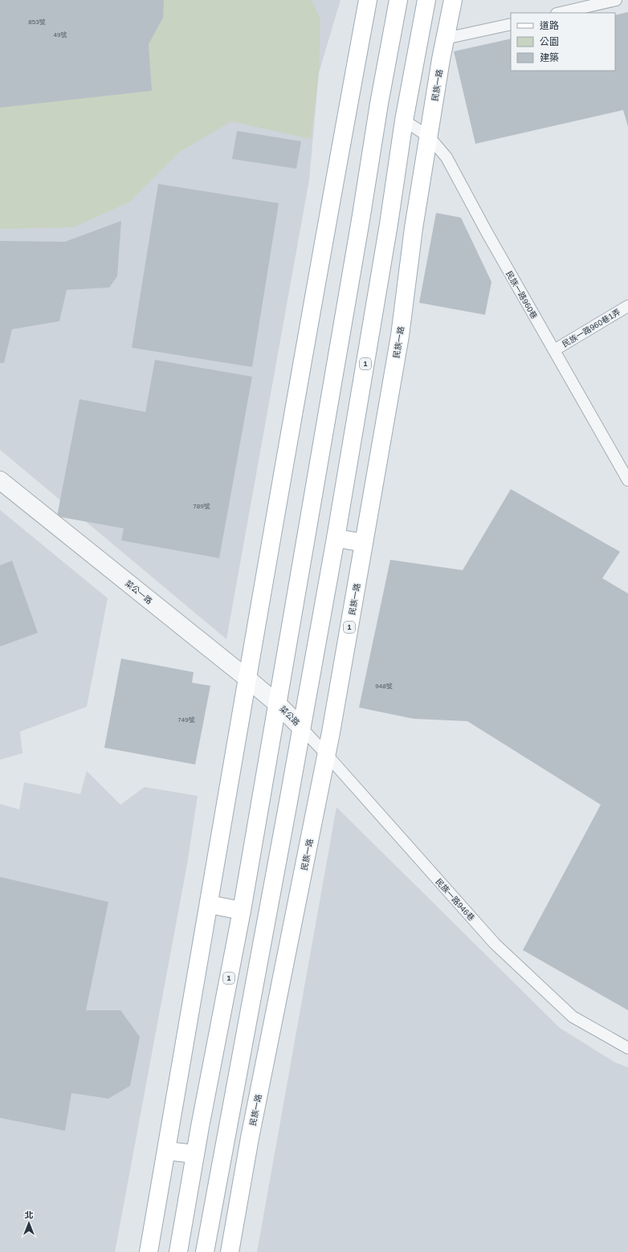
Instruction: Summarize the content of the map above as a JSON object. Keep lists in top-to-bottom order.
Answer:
{
  "streets": {
    "main road": ["民族一路", "1"],
    "street": ["菜公一路", "菜公路"],
    "lane": ["民族一路960巷", "民族一路960巷1弄", "民族一路946巷"]
  },
  "crossings": [
    ["民族一路", "民族一路960巷"],
    ["民族一路", "民族一路946巷"],
    ["民族一路960巷", "民族一路960巷1弄"],
    ["民族一路960巷", "1"],
    ["1", "菜公一路"],
    ["1", "菜公路"],
    ["1", "民族一路946巷"],
    ["菜公一路", "菜公路"],
    ["菜公路", "民族一路946巷"]
  ],
  "house_numbers": [
    "853號",
    "49號",
    "789號",
    "948號",
    "749號"
  ],
  "legend": ["道路", "公園", "建築"],
  "north": "top"
}
